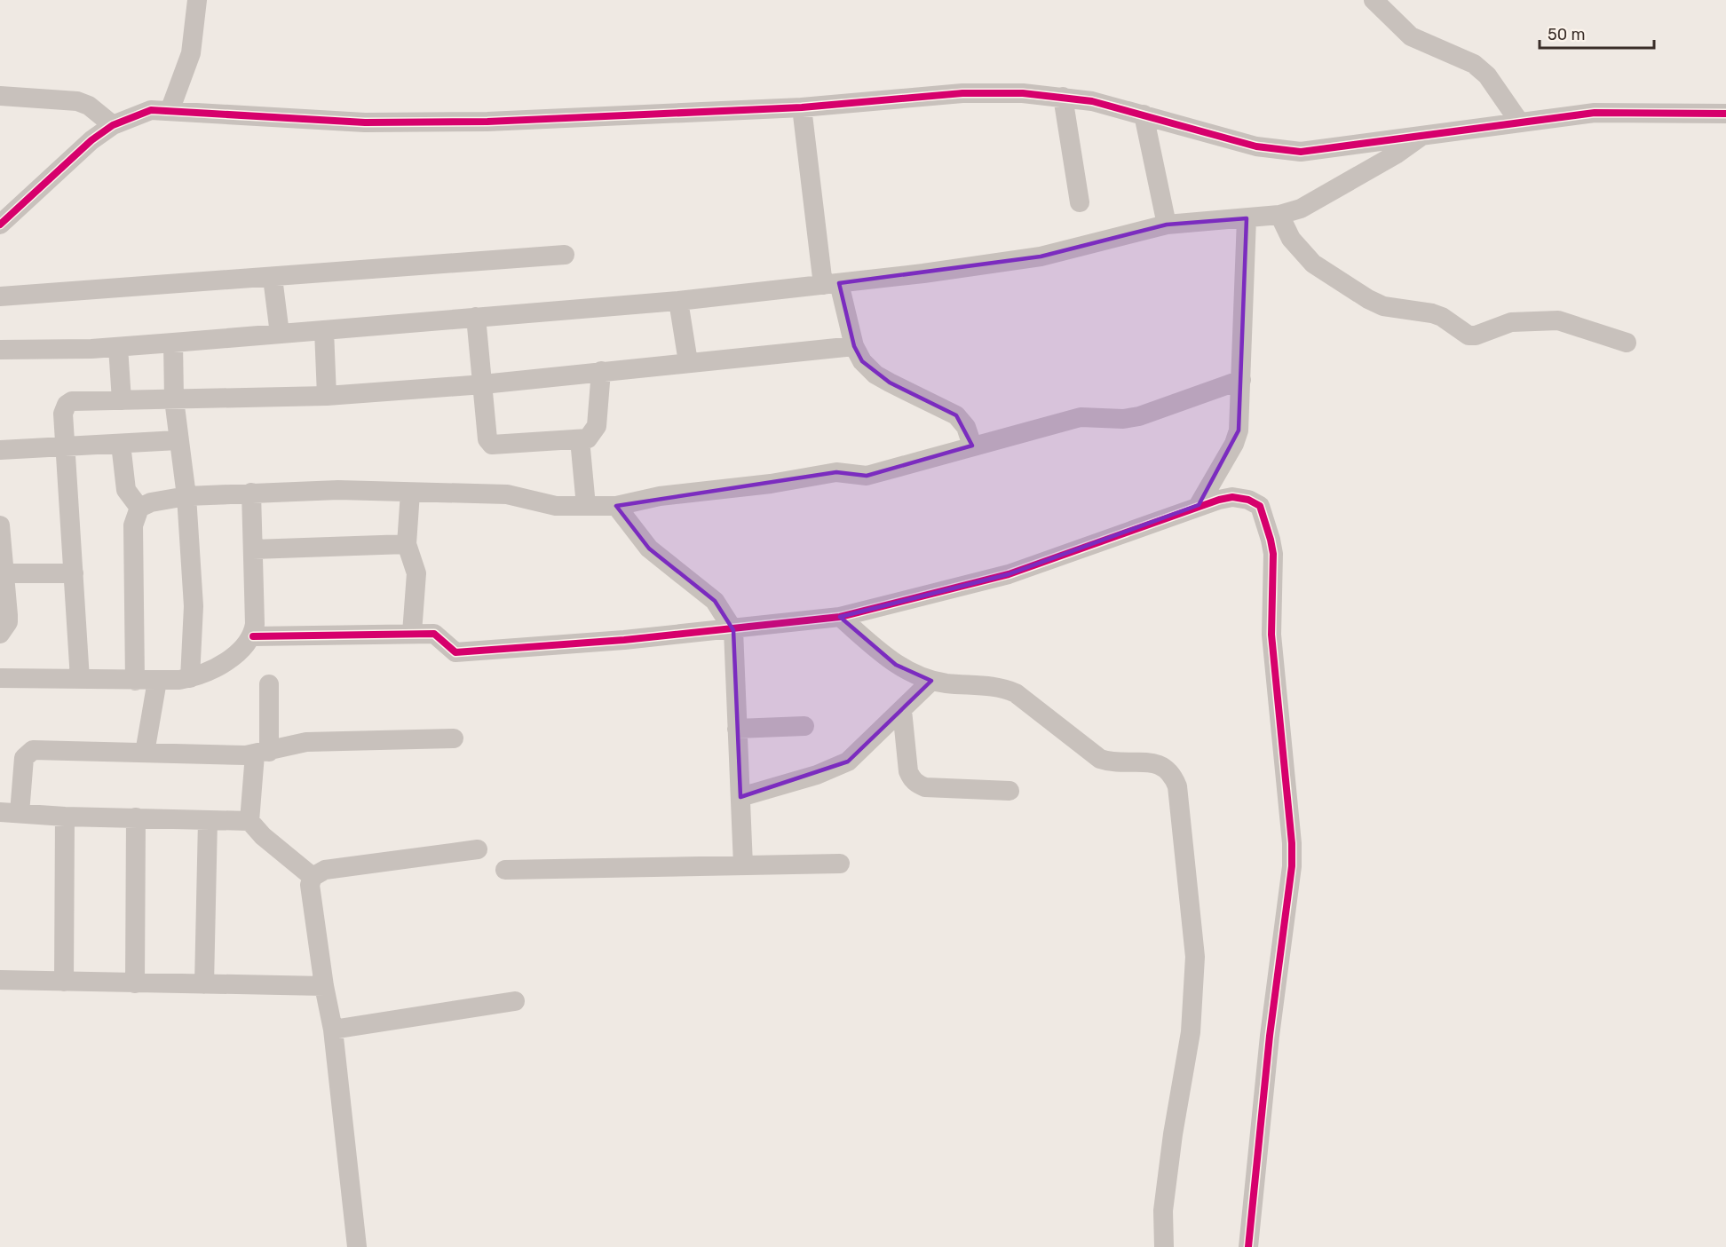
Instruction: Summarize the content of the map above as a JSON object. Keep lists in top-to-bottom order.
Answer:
{
  "scale_bar": "50 m"
}
